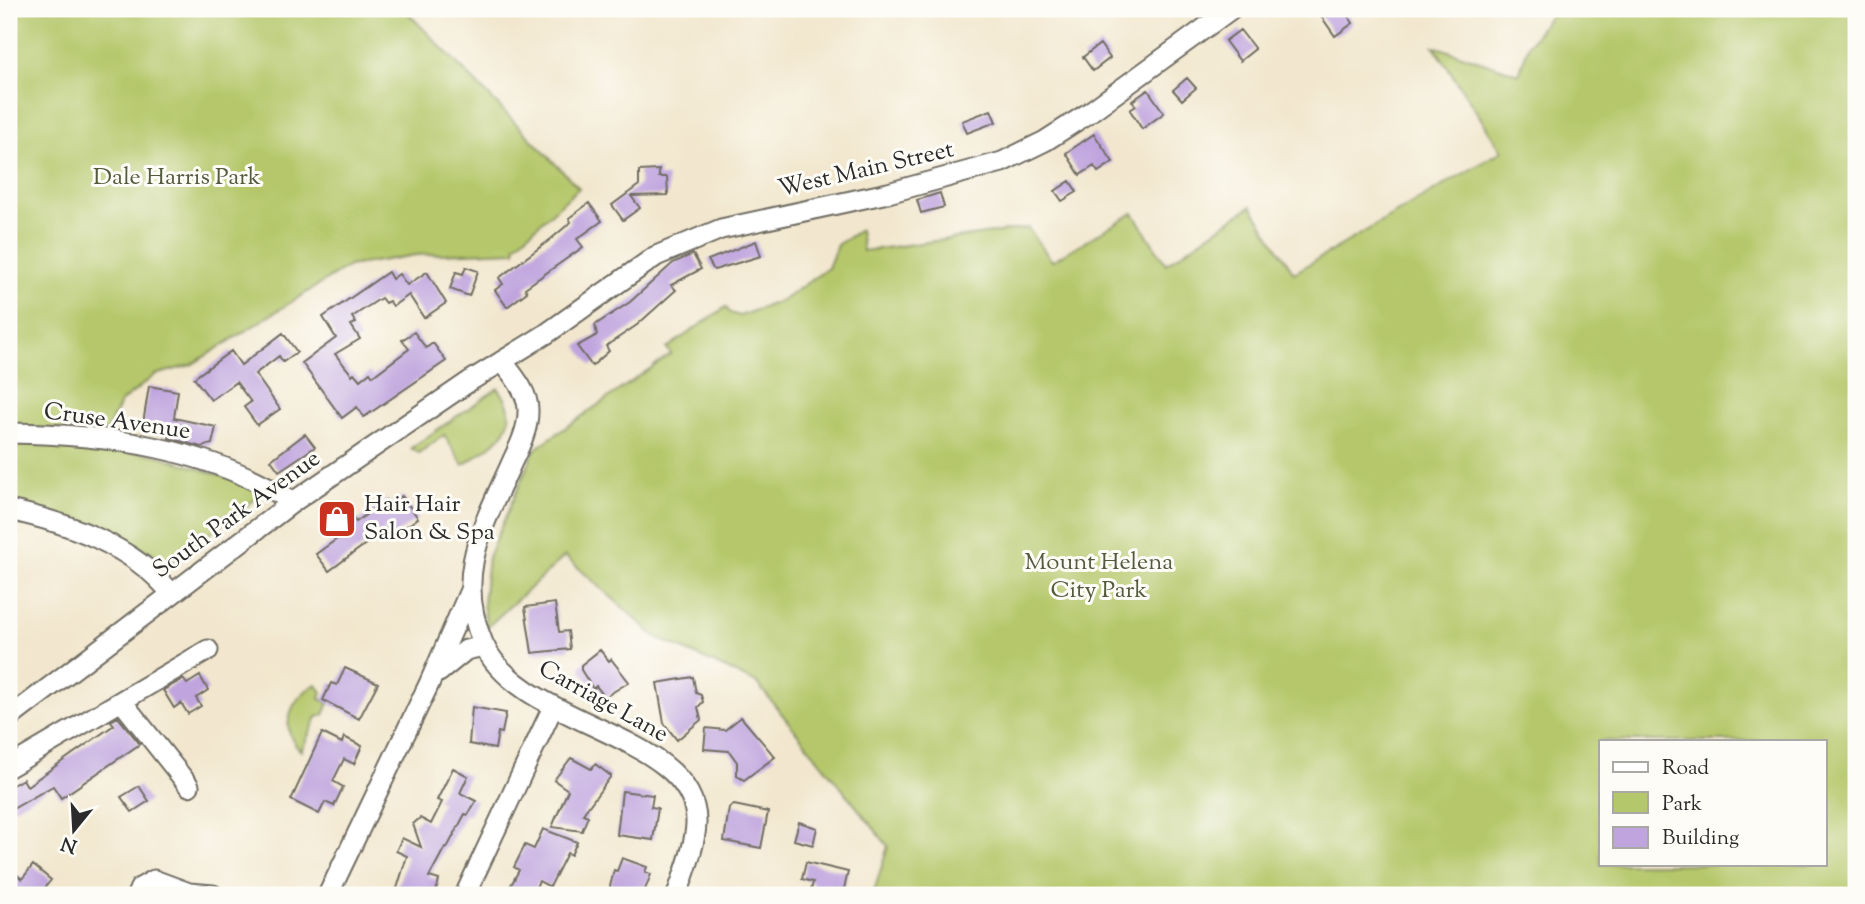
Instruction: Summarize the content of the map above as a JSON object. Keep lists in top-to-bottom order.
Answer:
{
  "streets": {
    "street": [
      "West Main Street",
      "Cruse Avenue",
      "South Park Avenue",
      "Carriage Lane"
    ]
  },
  "crossings": [
    ["West Main Street", "South Park Avenue"],
    ["West Main Street", "Carriage Lane"],
    ["Cruse Avenue", "South Park Avenue"],
    ["South Park Avenue", "Carriage Lane"]
  ],
  "parks": ["Dale Harris Park", "Mount Helena City Park"],
  "places": {
    "shop": ["Hair Hair Salon & Spa"]
  },
  "legend": ["Road", "Park", "Building"],
  "north": "bottom"
}
